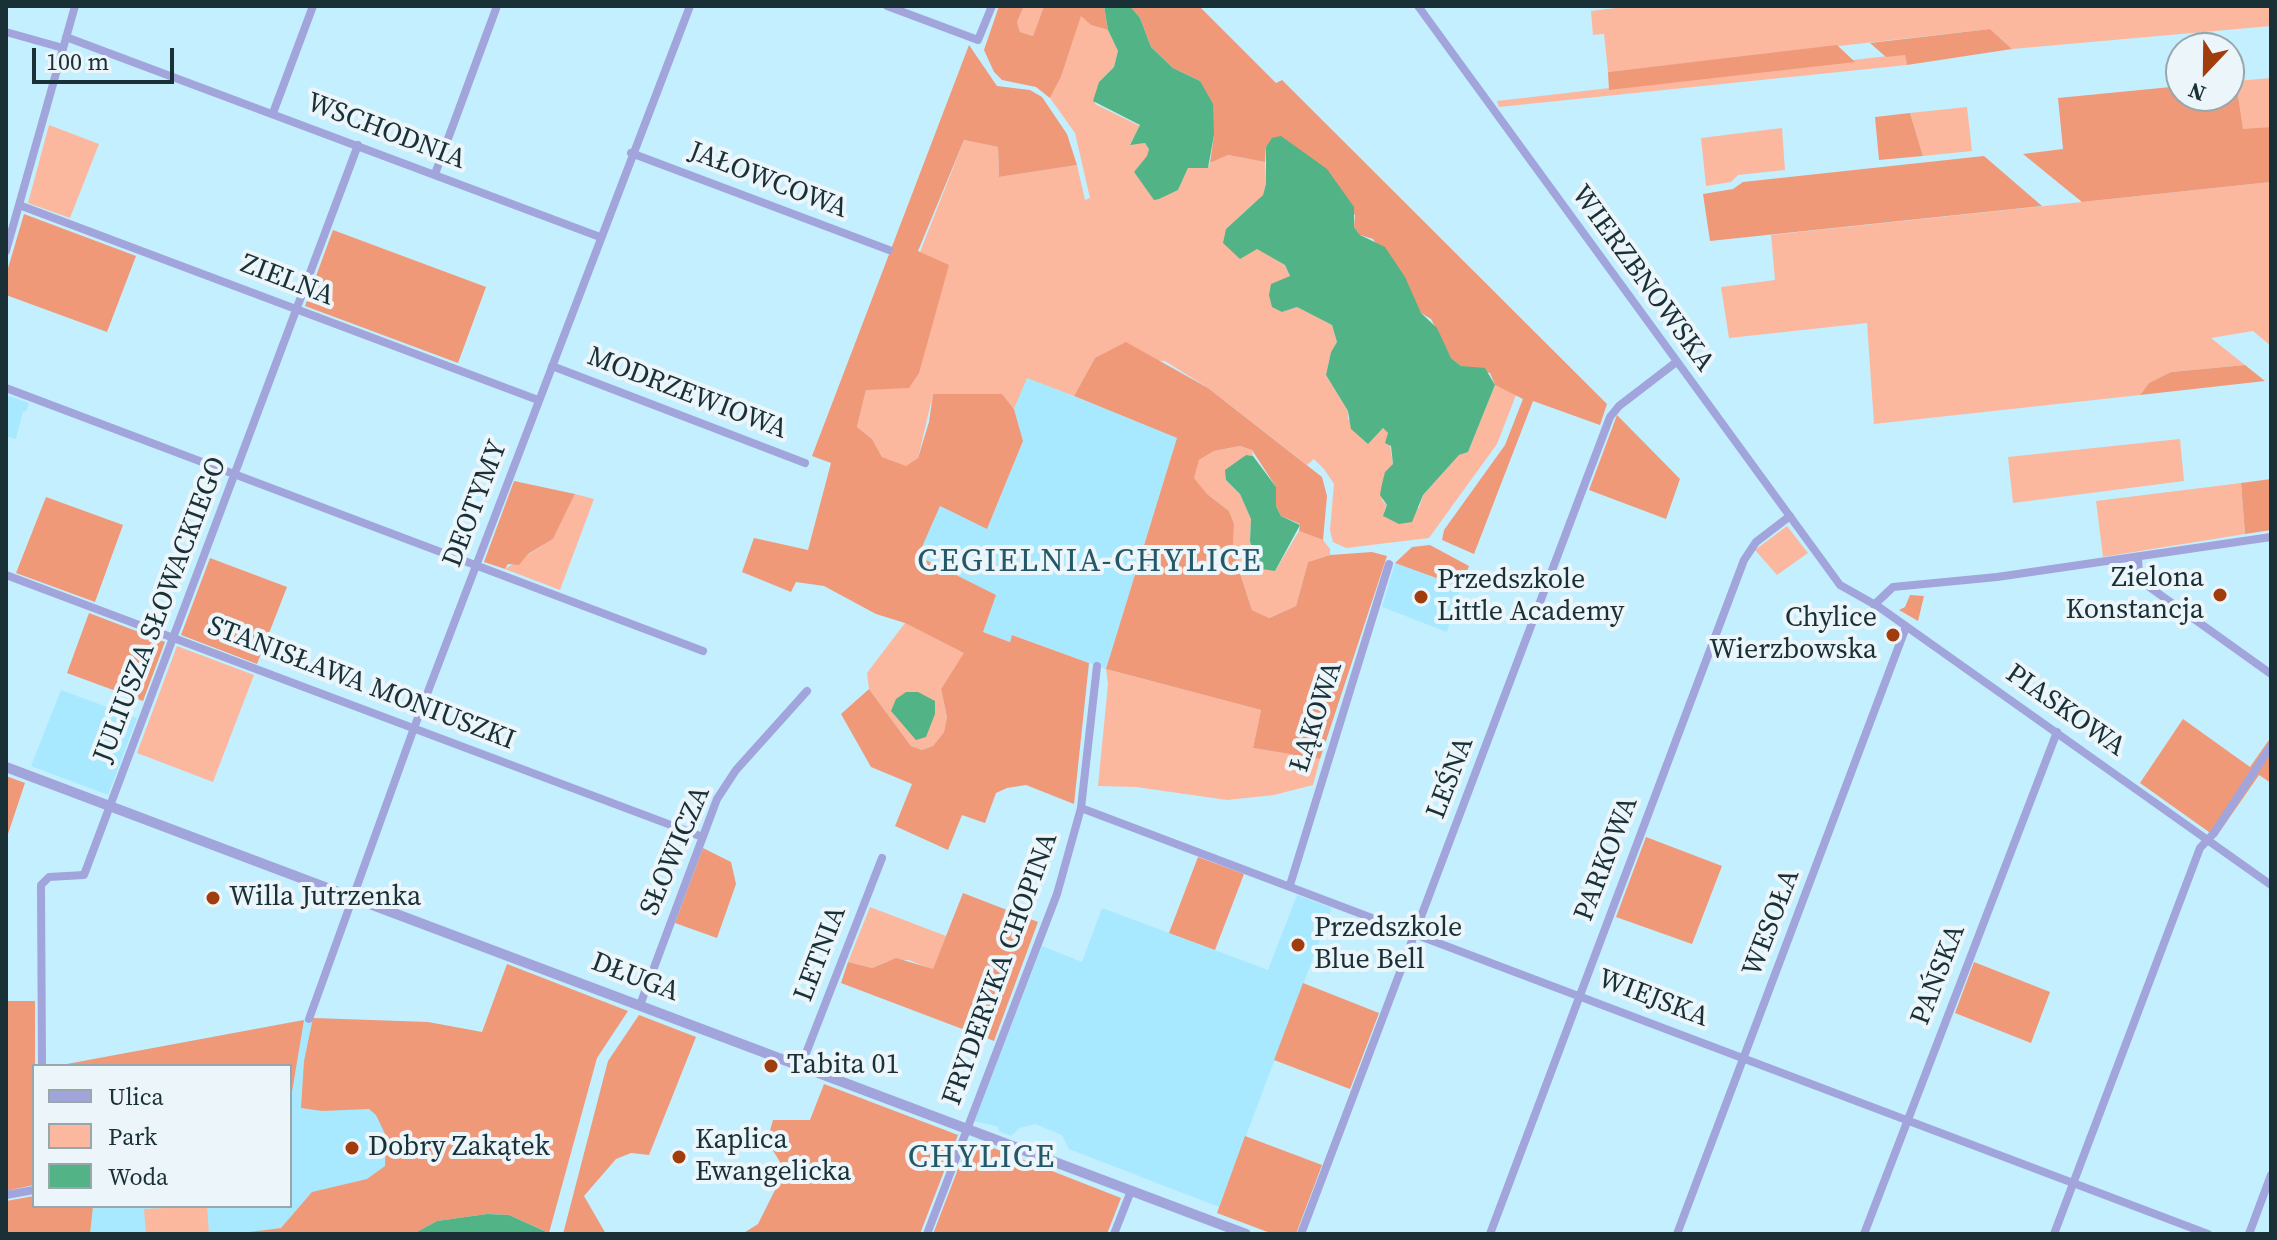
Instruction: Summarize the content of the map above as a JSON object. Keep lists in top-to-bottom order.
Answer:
{
  "streets": {
    "street": [
      "WSCHODNIA",
      "JAŁOWCOWA",
      "WIERZBNOWSKA",
      "ZIELNA",
      "MODRZEWIOWA",
      "DEOTYMY",
      "JULIUSZA SŁOWACKIEGO",
      "STANISŁAWA MONIUSZKI",
      "PIASKOWA",
      "ŁĄKOWA",
      "LEŚNA",
      "SŁOWICZA",
      "PARKOWA",
      "WESOŁA",
      "LETNIA",
      "FRYDERYKA CHOPINA",
      "PAŃSKA",
      "DŁUGA",
      "WIEJSKA"
    ]
  },
  "crossings": [
    ["WSCHODNIA", "DEOTYMY"],
    ["WSCHODNIA", "JULIUSZA SŁOWACKIEGO"],
    ["JAŁOWCOWA", "DEOTYMY"],
    ["WIERZBNOWSKA", "PIASKOWA"],
    ["WIERZBNOWSKA", "LEŚNA"],
    ["WIERZBNOWSKA", "PARKOWA"],
    ["ZIELNA", "DEOTYMY"],
    ["ZIELNA", "JULIUSZA SŁOWACKIEGO"],
    ["MODRZEWIOWA", "DEOTYMY"],
    ["DEOTYMY", "STANISŁAWA MONIUSZKI"],
    ["DEOTYMY", "DŁUGA"],
    ["JULIUSZA SŁOWACKIEGO", "STANISŁAWA MONIUSZKI"],
    ["JULIUSZA SŁOWACKIEGO", "DŁUGA"],
    ["STANISŁAWA MONIUSZKI", "SŁOWICZA"],
    ["PIASKOWA", "WESOŁA"],
    ["PIASKOWA", "PAŃSKA"],
    ["ŁĄKOWA", "WIEJSKA"],
    ["LEŚNA", "WIEJSKA"],
    ["SŁOWICZA", "DŁUGA"],
    ["PARKOWA", "WIEJSKA"],
    ["WESOŁA", "WIEJSKA"],
    ["LETNIA", "DŁUGA"],
    ["FRYDERYKA CHOPINA", "DŁUGA"],
    ["FRYDERYKA CHOPINA", "WIEJSKA"],
    ["PAŃSKA", "WIEJSKA"]
  ],
  "districts": ["CEGIELNIA-CHYLICE", "CHYLICE"],
  "places": [
    "Zielona Konstancja",
    "Przedszkole Little Academy",
    "Chylice Wierzbowska",
    "Willa Jutrzenka",
    "Przedszkole Blue Bell",
    "Tabita 01",
    "Dobry Zakątek",
    "Kaplica Ewangelicka"
  ],
  "legend": ["Ulica", "Park", "Woda"],
  "scale_bar": "100 m",
  "north": "bottom"
}
